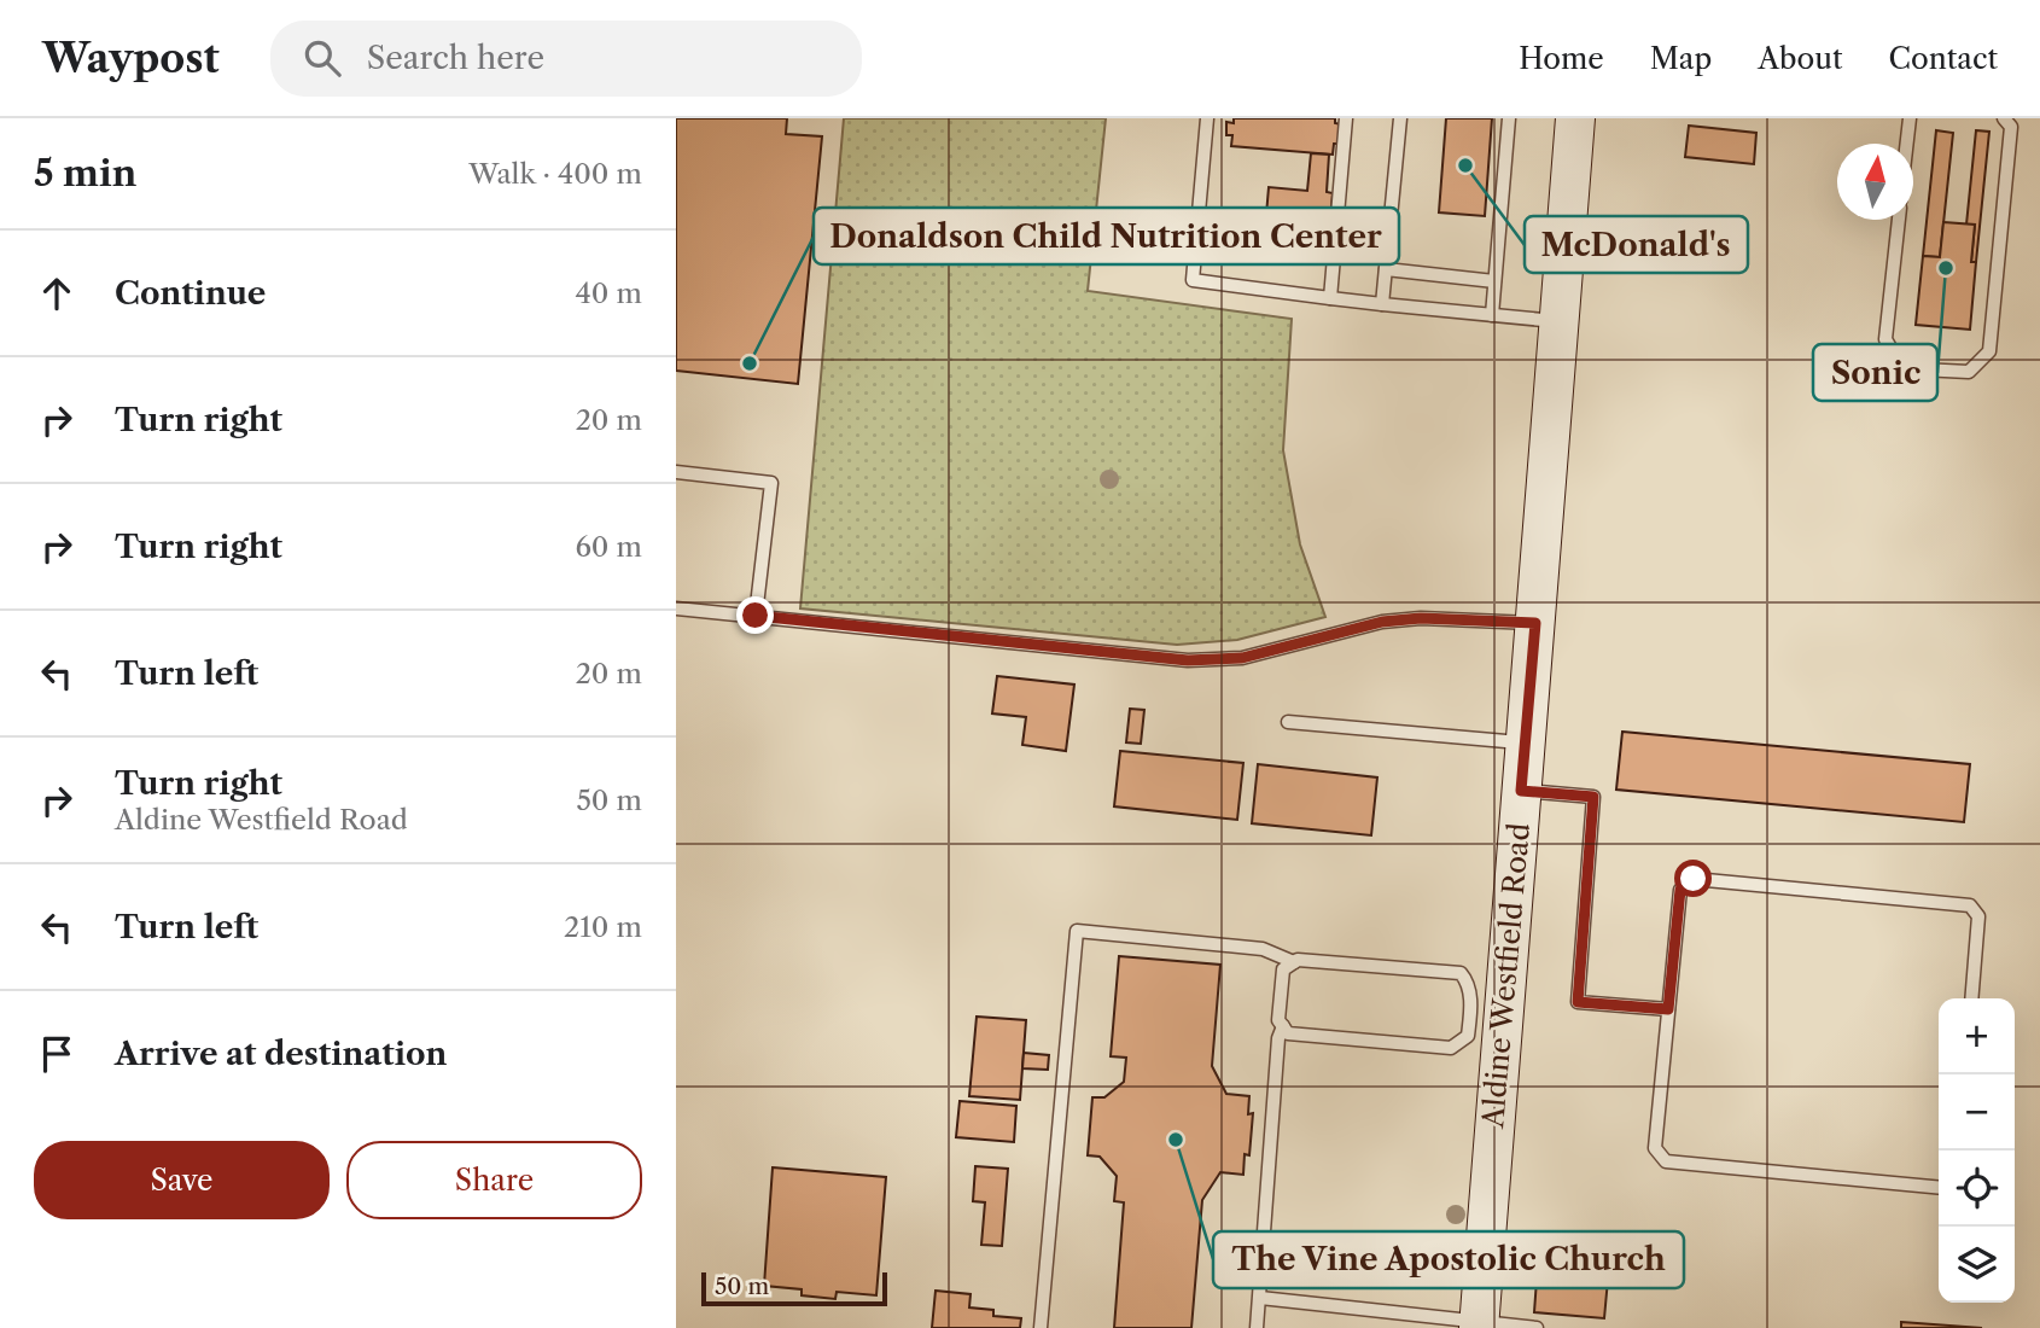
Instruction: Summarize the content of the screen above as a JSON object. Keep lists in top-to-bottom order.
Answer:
{
  "streets": {
    "main road": ["Aldine Westfield Road"]
  },
  "places": [
    "McDonald's",
    "Sonic",
    "Donaldson Child Nutrition Center",
    "The Vine Apostolic Church"
  ],
  "scale_bar": "50 m",
  "north": "top",
  "page": {
    "header": "Waypost",
    "search": "Search here",
    "nav": [
      "Home",
      "Map",
      "About",
      "Contact"
    ],
    "heading": ["5 min", "Walk · 400 m"],
    "list": [
      ["Continue", "40 m"],
      ["Turn right", "20 m"],
      ["Turn right", "60 m"],
      ["Turn left", "20 m"],
      ["Turn right", "Aldine Westfield Road", "50 m"],
      ["Turn left", "210 m"],
      "Arrive at destination"
    ],
    "map_buttons": ["+", "−"],
    "buttons": ["Save", "Share"],
    "scale": "50 m"
  }
}
